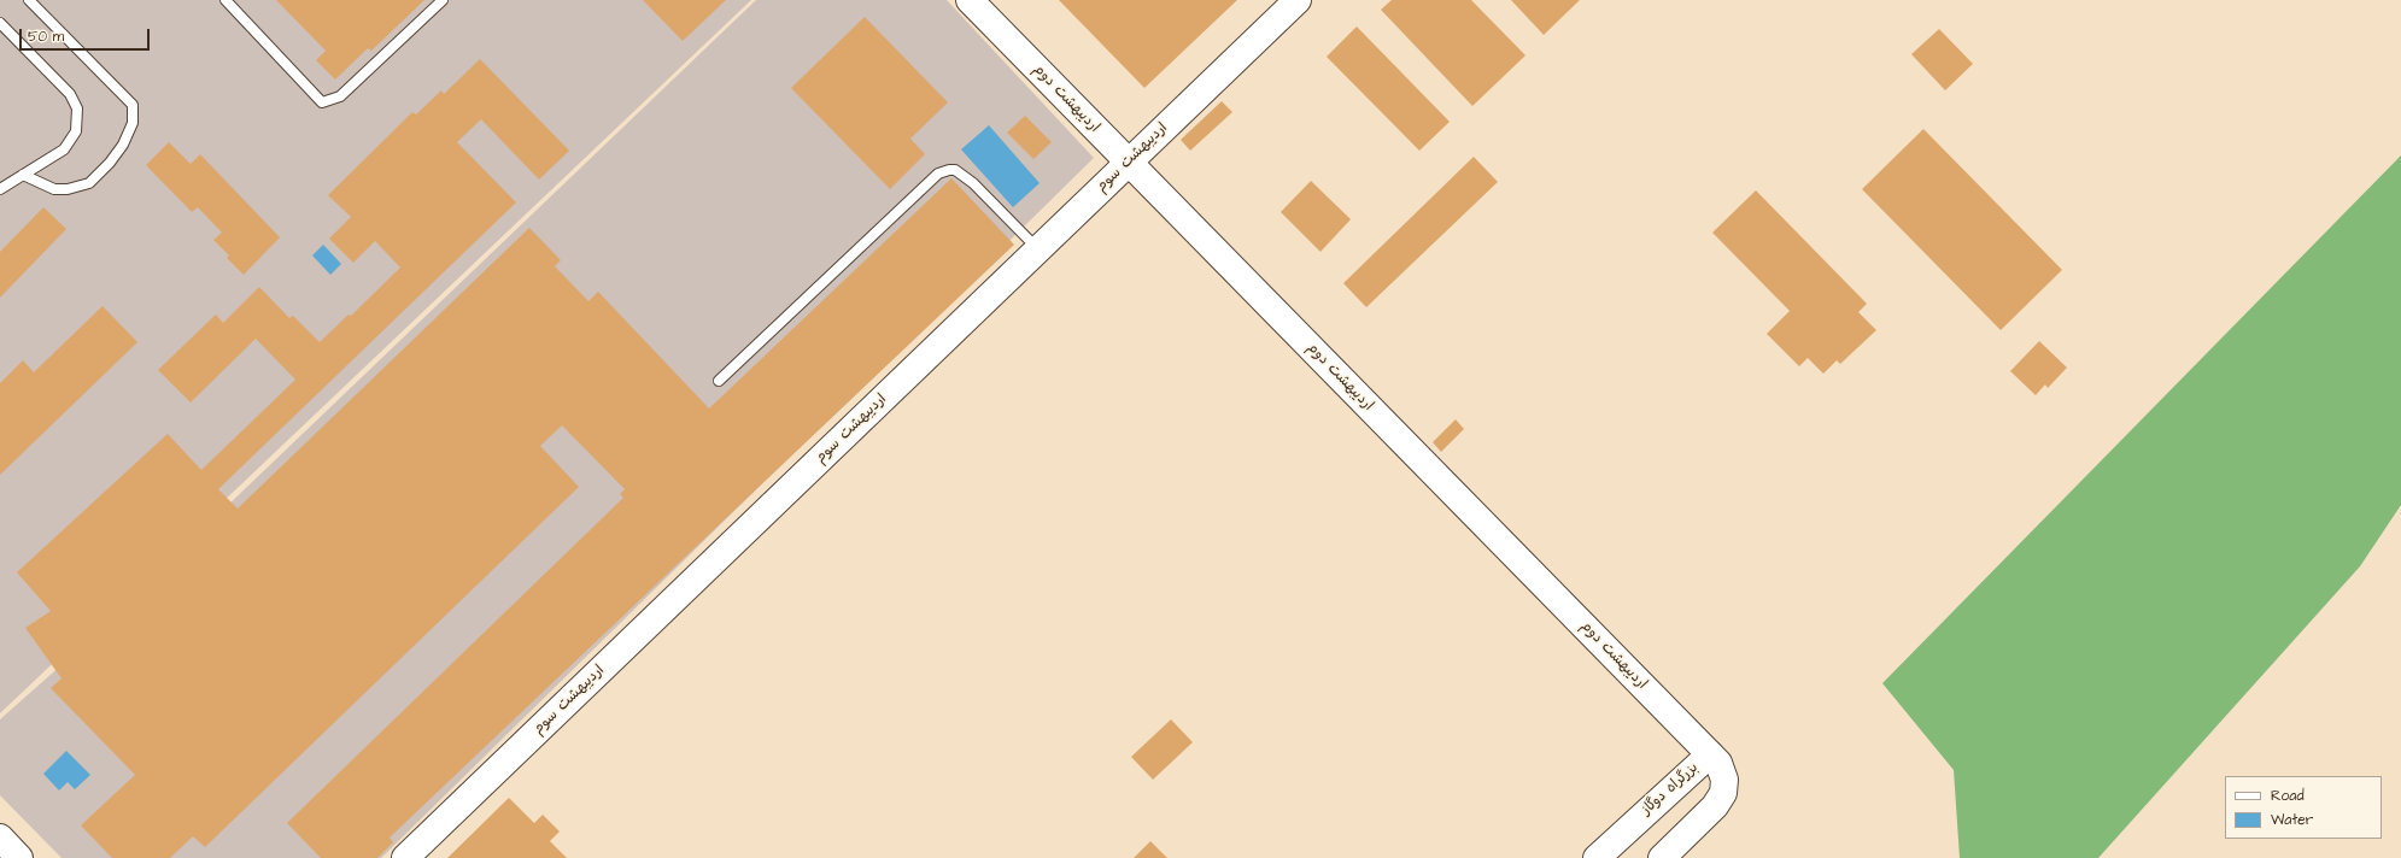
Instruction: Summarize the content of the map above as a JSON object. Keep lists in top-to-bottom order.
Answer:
{
  "streets": {
    "main road": ["اردیبهشت دوم", "اردیبهشت سوم", "بزرگراه دوگاز"]
  },
  "crossings": [
    ["اردیبهشت دوم", "اردیبهشت سوم"],
    ["اردیبهشت دوم", "بزرگراه دوگاز"]
  ],
  "legend": ["Road", "Water"],
  "scale_bar": "50 m"
}
